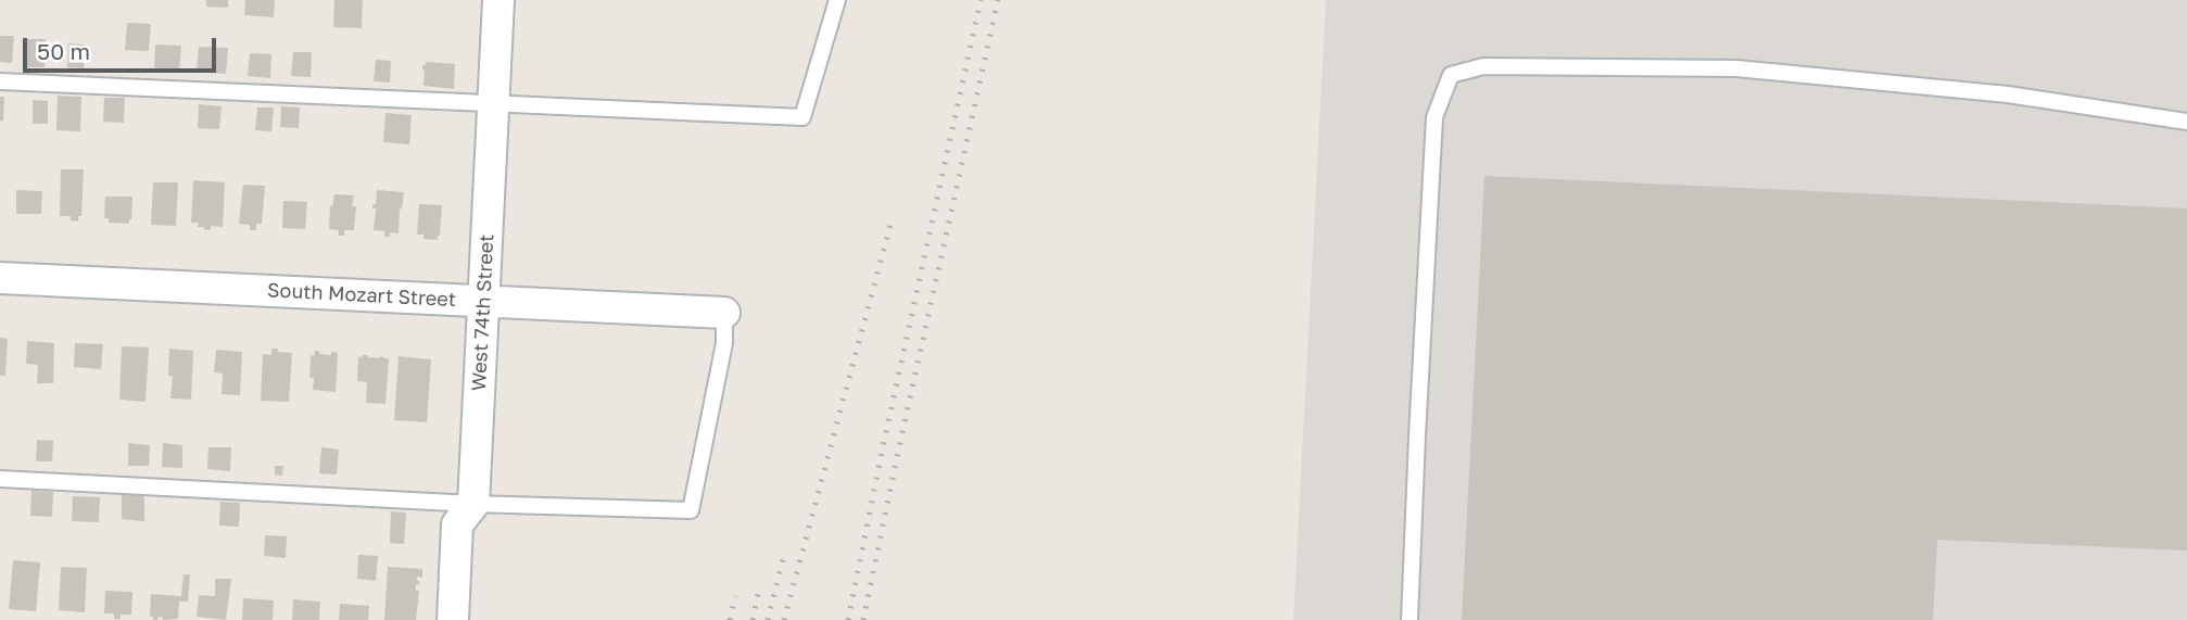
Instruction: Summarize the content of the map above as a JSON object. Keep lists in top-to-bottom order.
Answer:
{
  "streets": {
    "street": ["South Mozart Street", "West 74th Street"]
  },
  "crossings": [
    ["South Mozart Street", "West 74th Street"]
  ],
  "scale_bar": "50 m"
}
